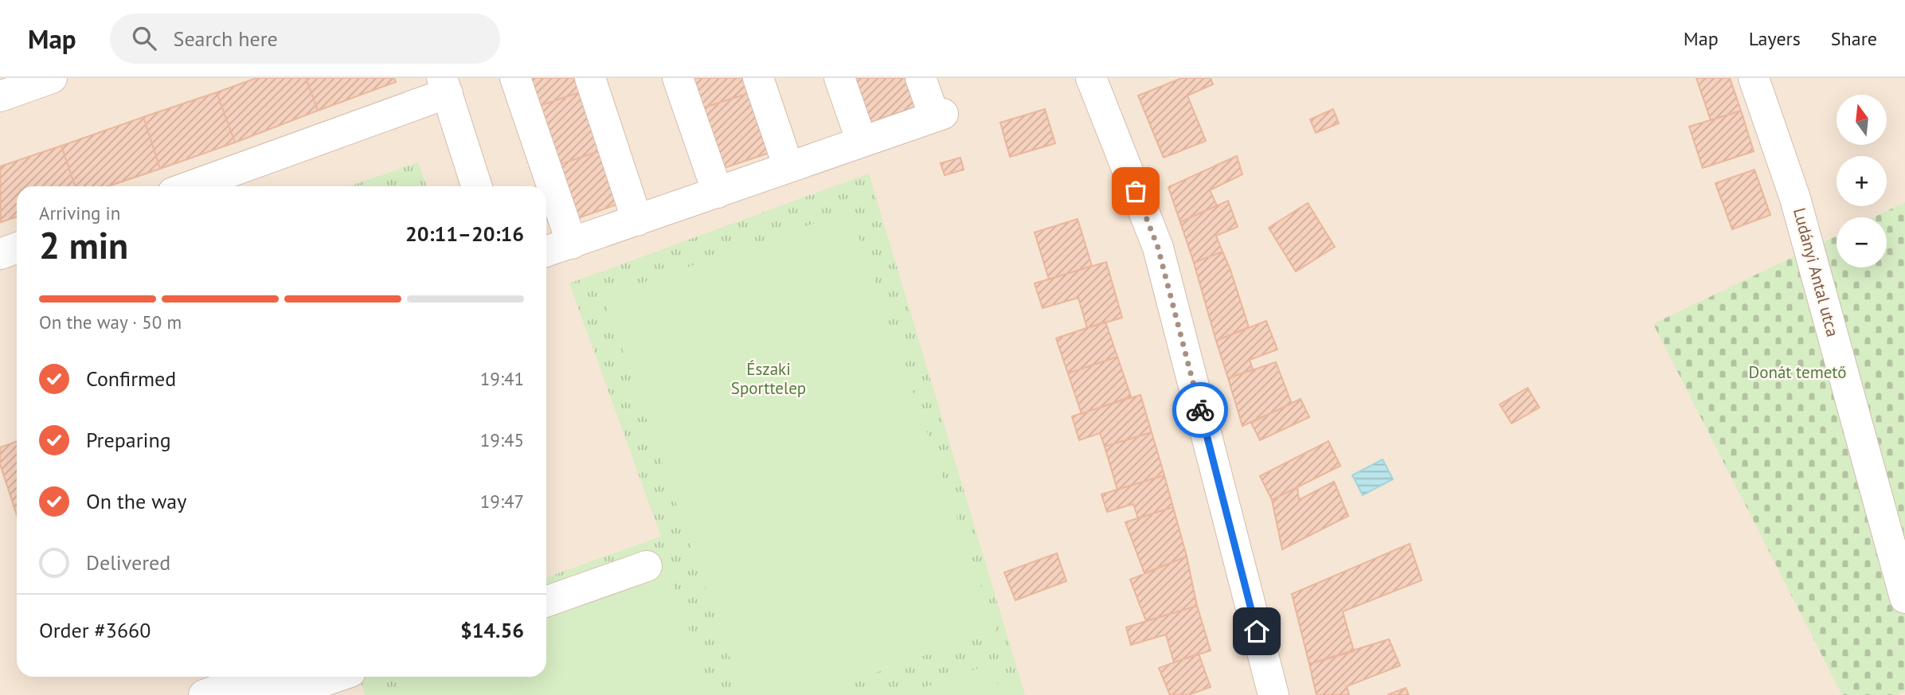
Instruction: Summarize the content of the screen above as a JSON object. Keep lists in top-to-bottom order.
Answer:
{
  "streets": {
    "street": ["Ludányi Antal utca"]
  },
  "parks": ["Északi Sporttelep", "Donát temető"],
  "north": "top",
  "page": {
    "header": "Map",
    "search": "Search here",
    "nav": ["Map", "Layers", "Share"],
    "map_buttons": ["+", "−"],
    "heading": ["2 min", "Arriving in", "20:11–20:16"],
    "panel": ["Order #3660", "$14.56"],
    "bar": "On the way · 50 m",
    "list": [
      ["Confirmed", "19:41"],
      ["Preparing", "19:45"],
      ["On the way", "19:47"],
      "Delivered"
    ]
  }
}
